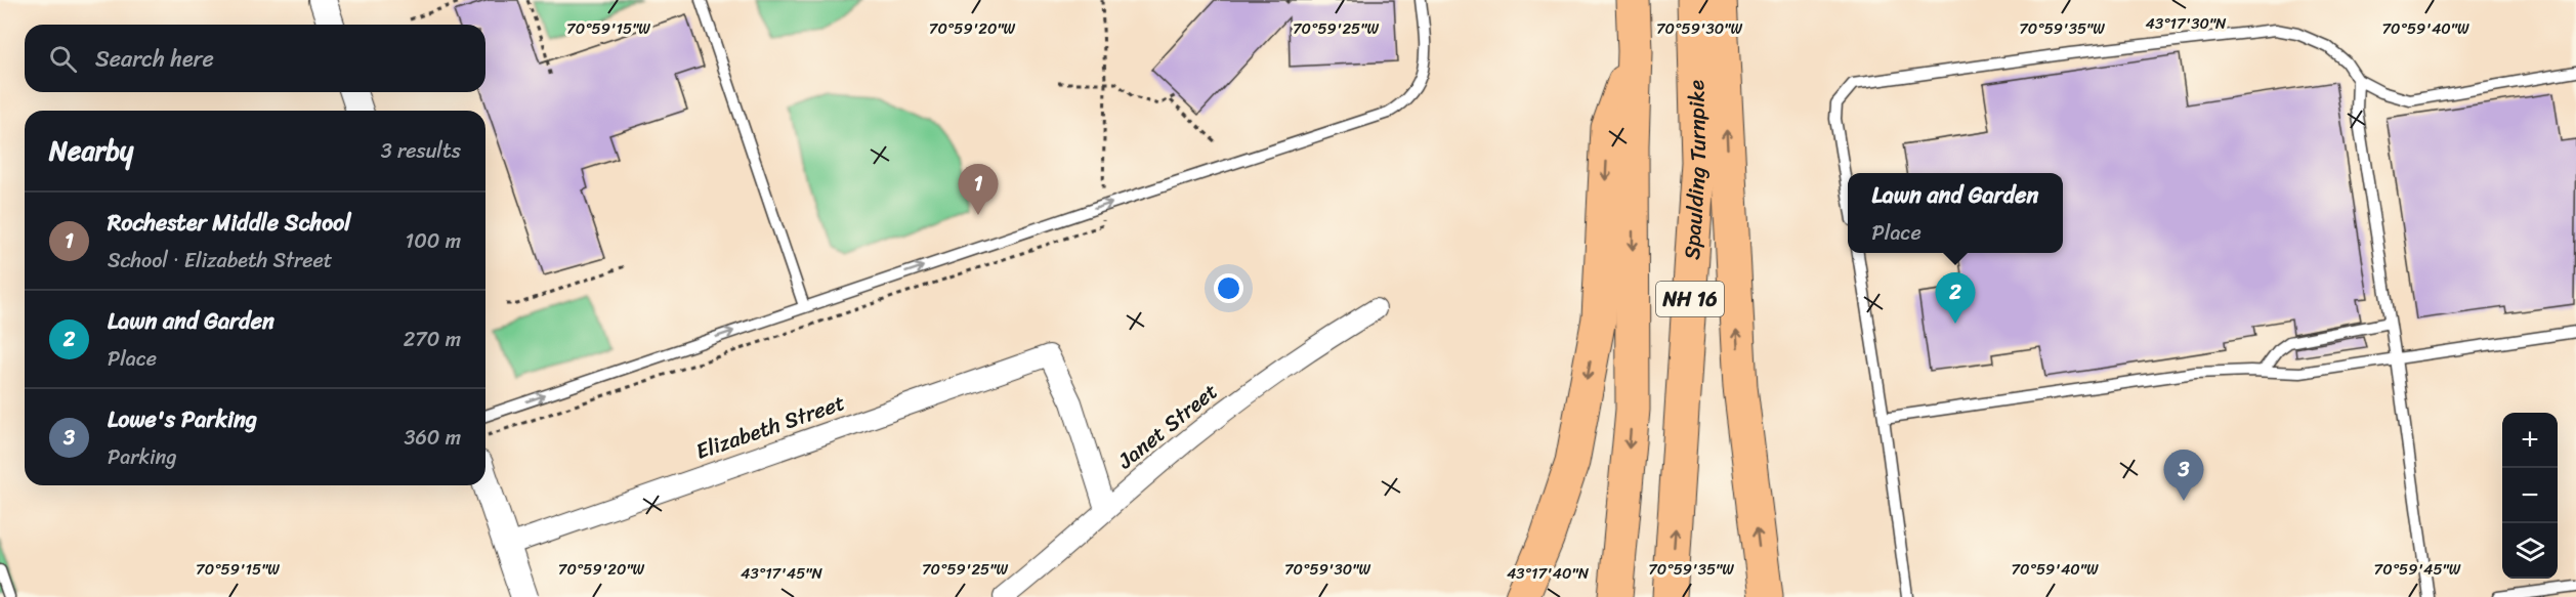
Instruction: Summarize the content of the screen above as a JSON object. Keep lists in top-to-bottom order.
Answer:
{
  "streets": {
    "highway": ["Spaulding Turnpike", "NH 16"],
    "street": ["Janet Street", "Elizabeth Street"]
  },
  "crossings": [
    ["Janet Street", "Elizabeth Street"]
  ],
  "page": {
    "search": "Search here",
    "heading": ["Nearby", "3 results"],
    "pins": ["1", "2", "3"],
    "popup": ["Lawn and Garden", "Place"],
    "list": [
      {
        "mark": "1",
        "name": "Rochester Middle School",
        "note": "School · Elizabeth Street",
        "value": "100 m"
      },
      {
        "mark": "2",
        "name": "Lawn and Garden",
        "note": "Place",
        "value": "270 m"
      },
      {
        "mark": "3",
        "name": "Lowe's Parking",
        "note": "Parking",
        "value": "360 m"
      }
    ],
    "map_buttons": ["+", "−"]
  },
  "coordinates": [
    "43°17'30\"N",
    "70°59'25\"W",
    "70°59'35\"W",
    "70°59'40\"W",
    "70°59'15\"W",
    "70°59'20\"W",
    "70°59'30\"W",
    "70°59'45\"W",
    "43°17'45\"N",
    "43°17'40\"N"
  ]
}
